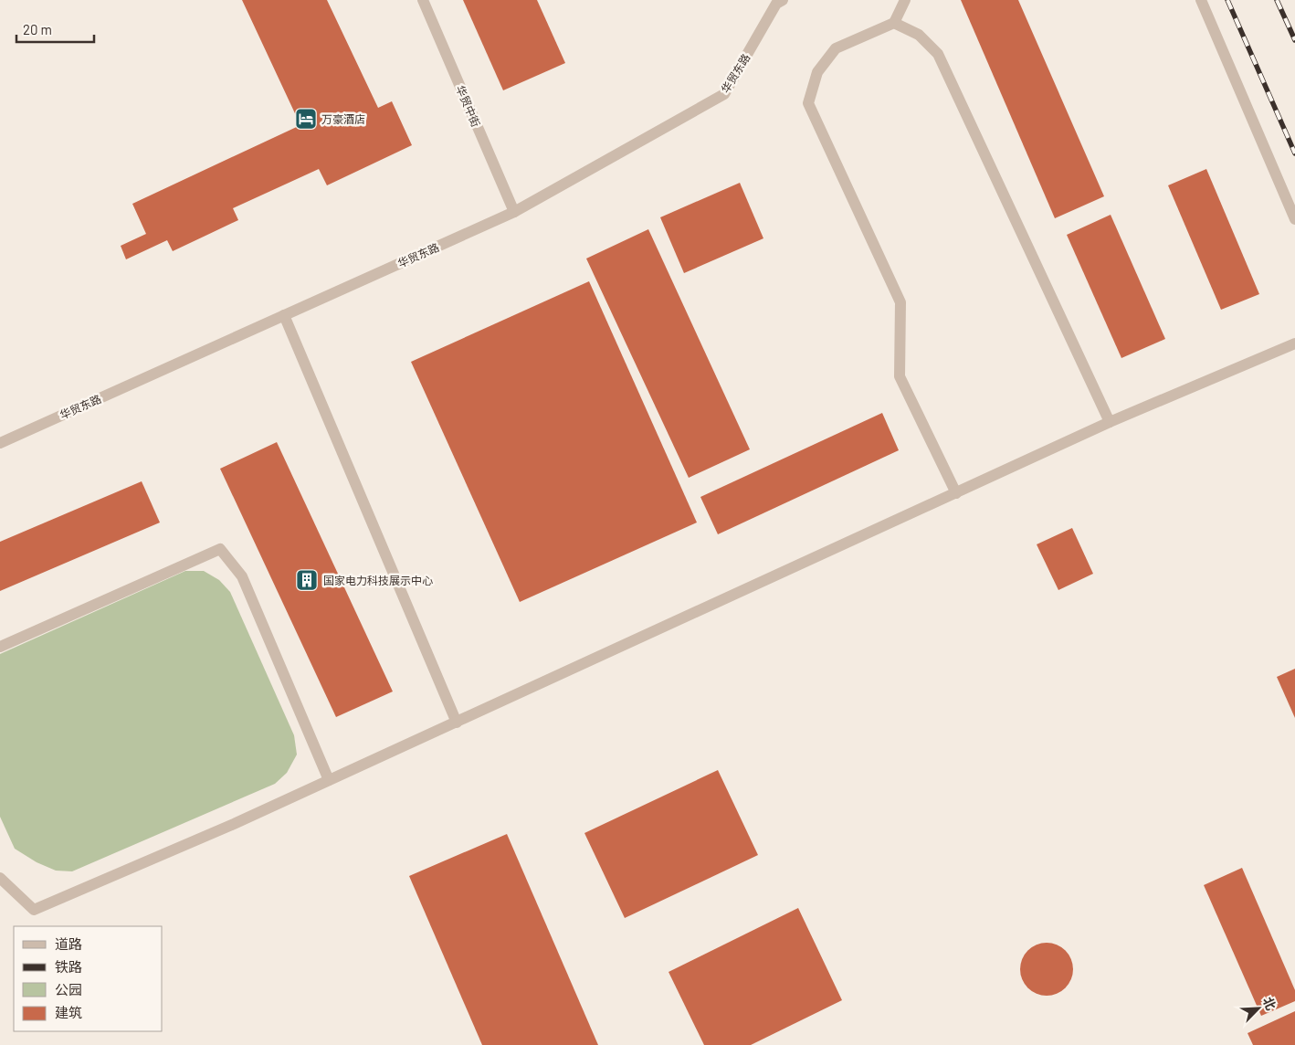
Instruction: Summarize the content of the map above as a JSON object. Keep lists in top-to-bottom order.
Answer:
{
  "streets": {
    "street": ["华贸东路", "华贸中街"]
  },
  "crossings": [
    ["华贸东路", "华贸中街"]
  ],
  "places": {
    "hotel": ["万豪酒店"],
    "building": ["国家电力科技展示中心"]
  },
  "legend": [
    "道路",
    "铁路",
    "公园",
    "建筑"
  ],
  "scale_bar": "20 m",
  "north": "top right"
}
